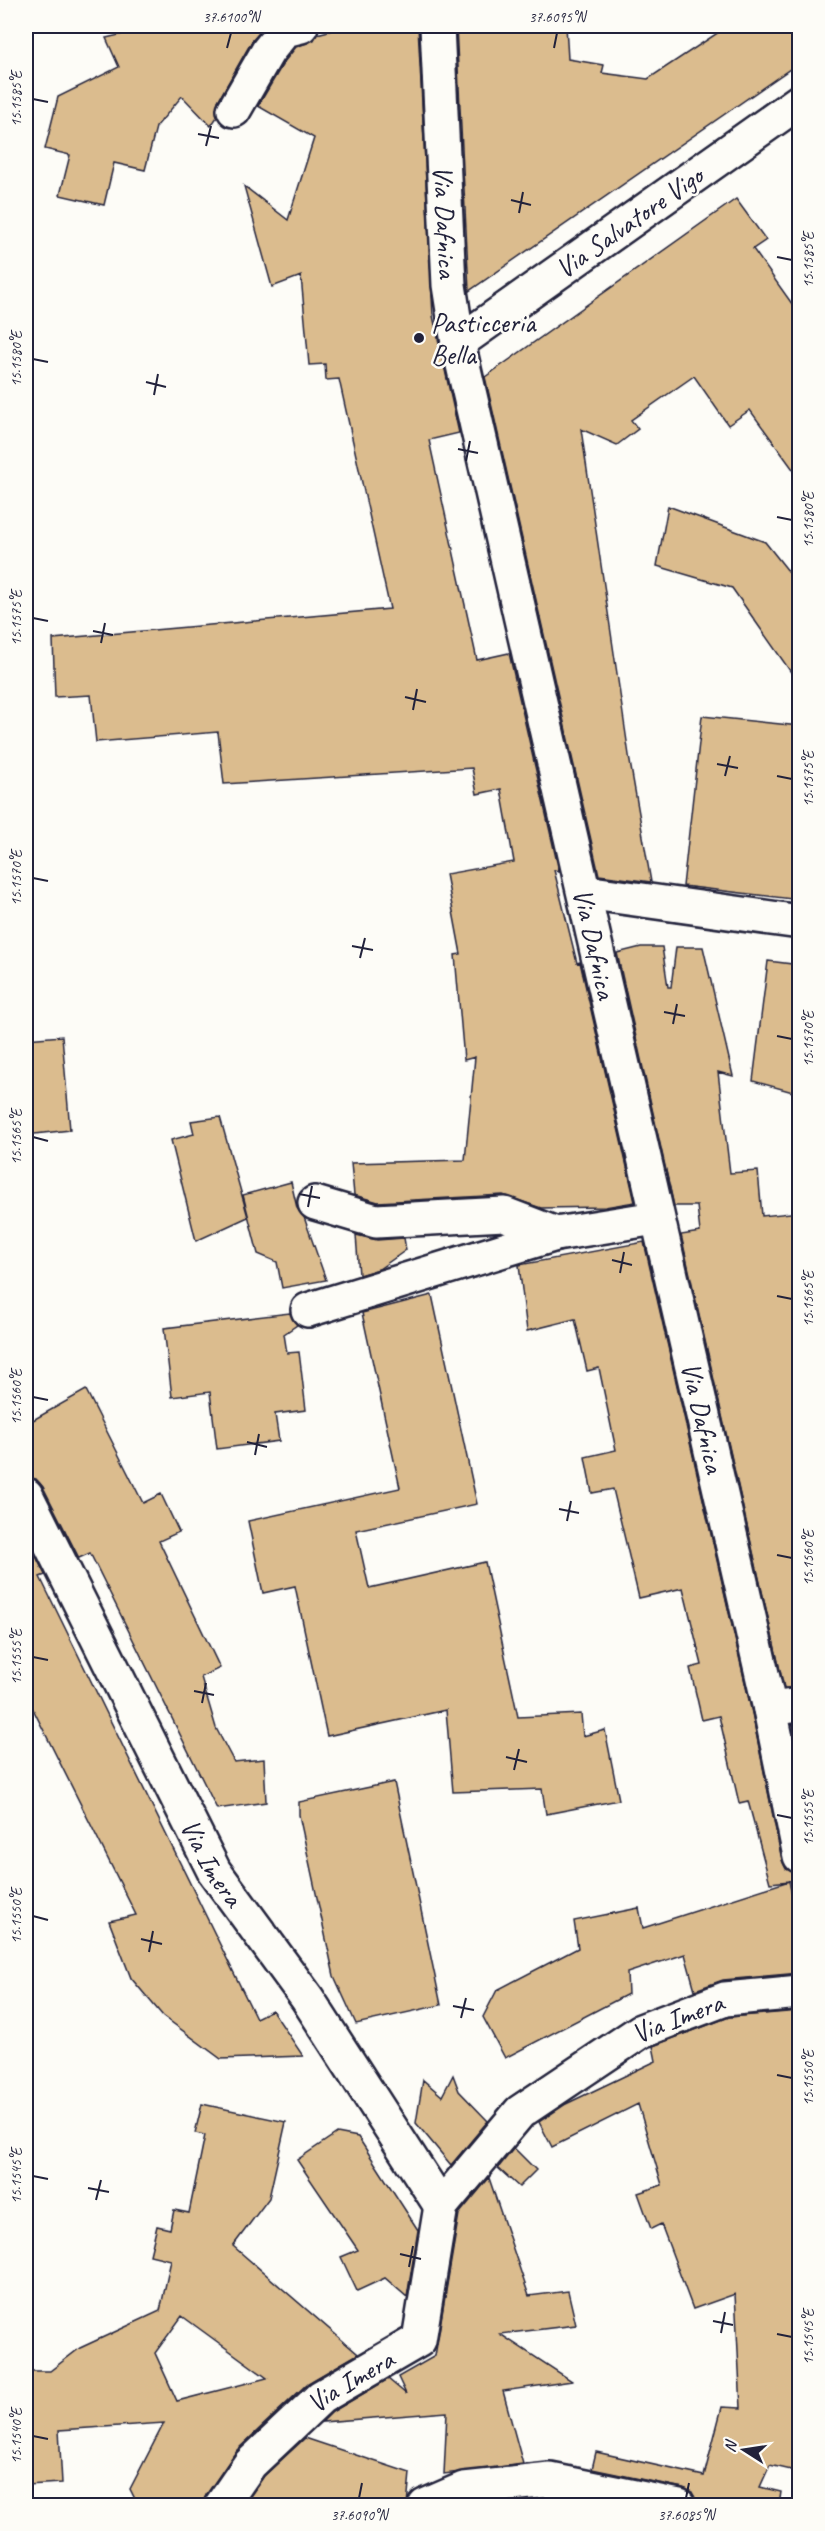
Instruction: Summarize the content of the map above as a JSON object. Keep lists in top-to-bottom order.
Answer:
{
  "streets": {
    "street": ["Via Dafnica", "Via Salvatore Vigo", "Via Imera"]
  },
  "crossings": [
    ["Via Dafnica", "Via Salvatore Vigo"]
  ],
  "places": ["Pasticceria Bella"],
  "north": "left",
  "coordinates": [
    "37.6100°N",
    "37.6095°N",
    "15.1585°E",
    "15.1580°E",
    "15.1575°E",
    "15.1570°E",
    "15.1565°E",
    "15.1560°E",
    "15.1555°E",
    "15.1550°E",
    "15.1545°E",
    "15.1540°E",
    "37.6090°N",
    "37.6085°N"
  ]
}
